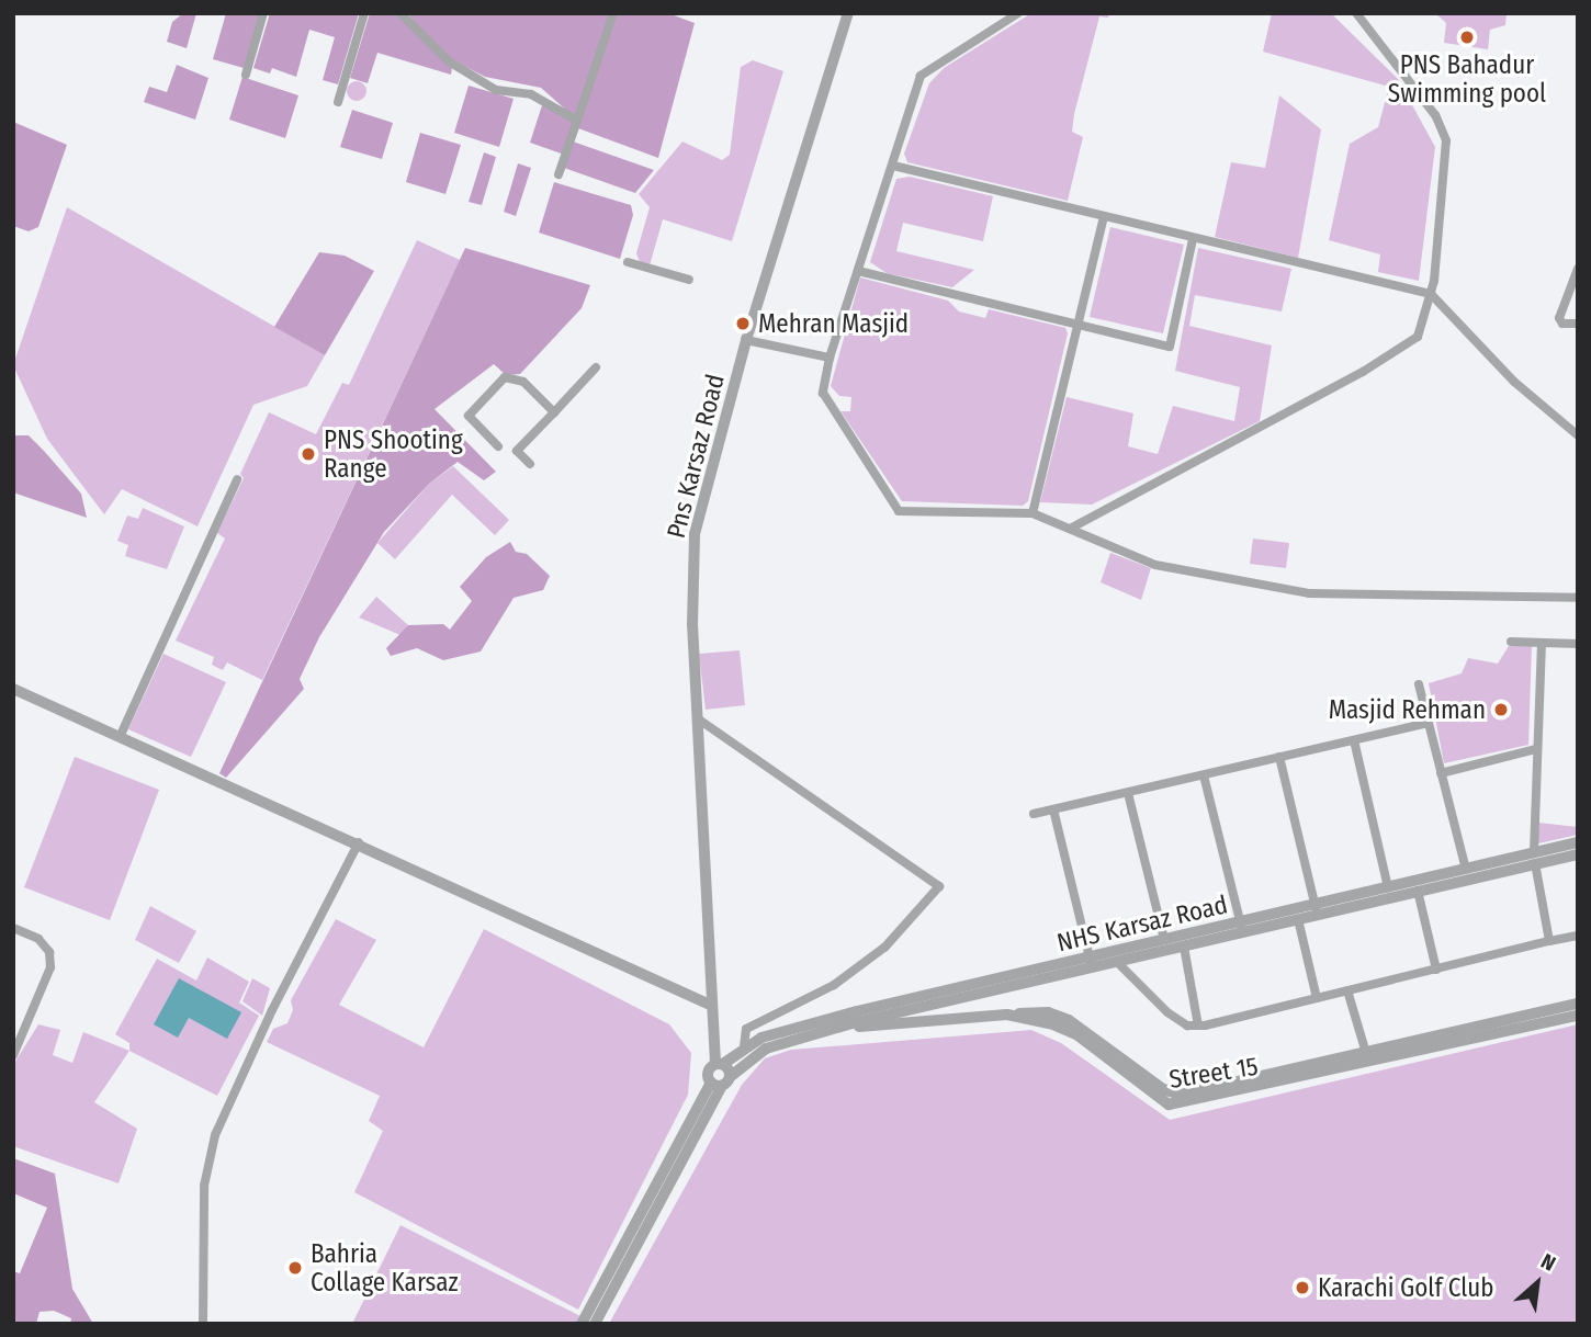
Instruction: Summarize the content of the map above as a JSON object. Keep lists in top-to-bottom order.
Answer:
{
  "streets": {
    "street": ["Pns Karsaz Road", "NHS Karsaz Road", "Street 15"]
  },
  "crossings": [
    ["Pns Karsaz Road", "NHS Karsaz Road"],
    ["NHS Karsaz Road", "Street 15"]
  ],
  "places": [
    "PNS Bahadur Swimming pool",
    "Mehran Masjid",
    "PNS Shooting Range",
    "Masjid Rehman",
    "Bahria Collage Karsaz",
    "Karachi Golf Club"
  ],
  "north": "top right"
}
